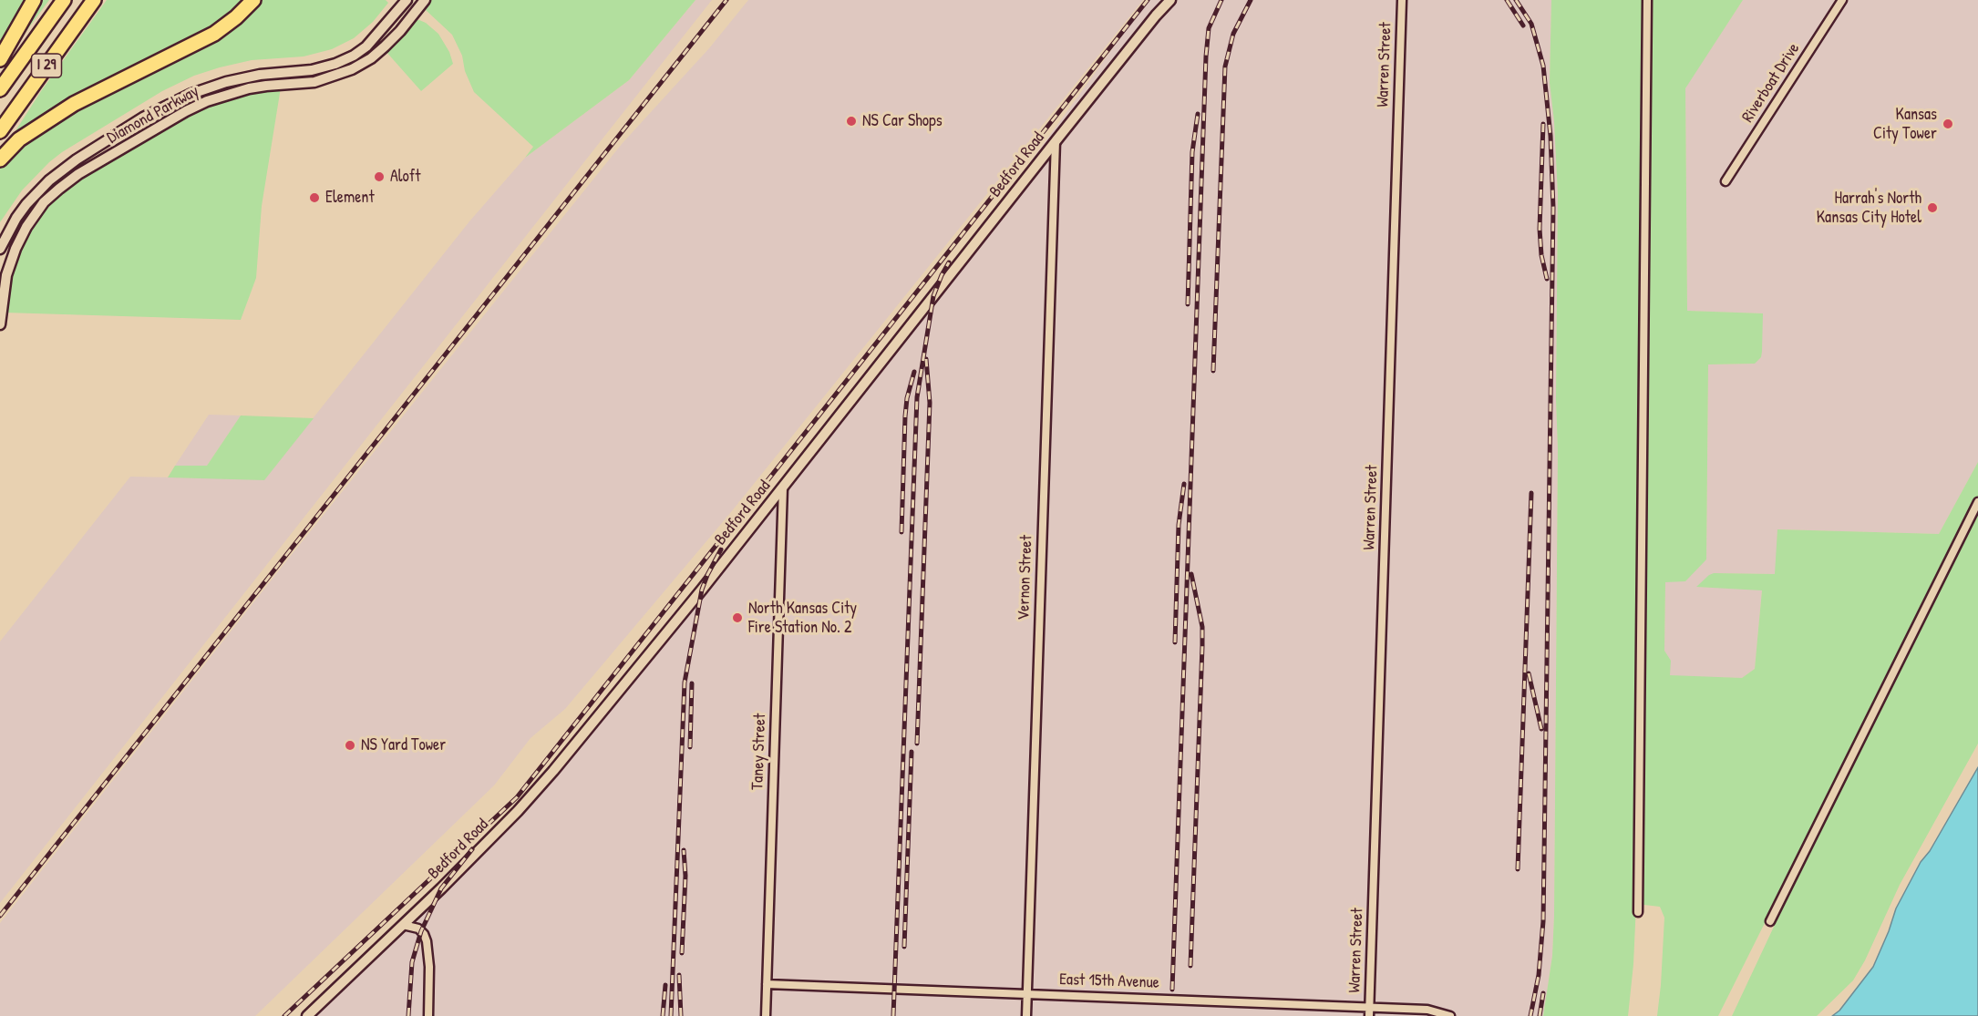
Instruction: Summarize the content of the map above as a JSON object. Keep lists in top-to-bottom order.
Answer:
{
  "streets": {
    "highway": ["I 29"],
    "street": [
      "Warren Street",
      "Riverboat Drive",
      "Diamond Parkway",
      "Bedford Road",
      "Vernon Street",
      "Taney Street",
      "East 15th Avenue"
    ]
  },
  "crossings": [
    ["Warren Street", "East 15th Avenue"],
    ["Bedford Road", "Vernon Street"],
    ["Bedford Road", "Taney Street"],
    ["Vernon Street", "East 15th Avenue"],
    ["Taney Street", "East 15th Avenue"]
  ],
  "places": [
    "NS Car Shops",
    "Kansas City Tower",
    "Aloft",
    "Element",
    "Harrah's North Kansas City Hotel",
    "North Kansas City Fire Station No. 2",
    "NS Yard Tower"
  ]
}
